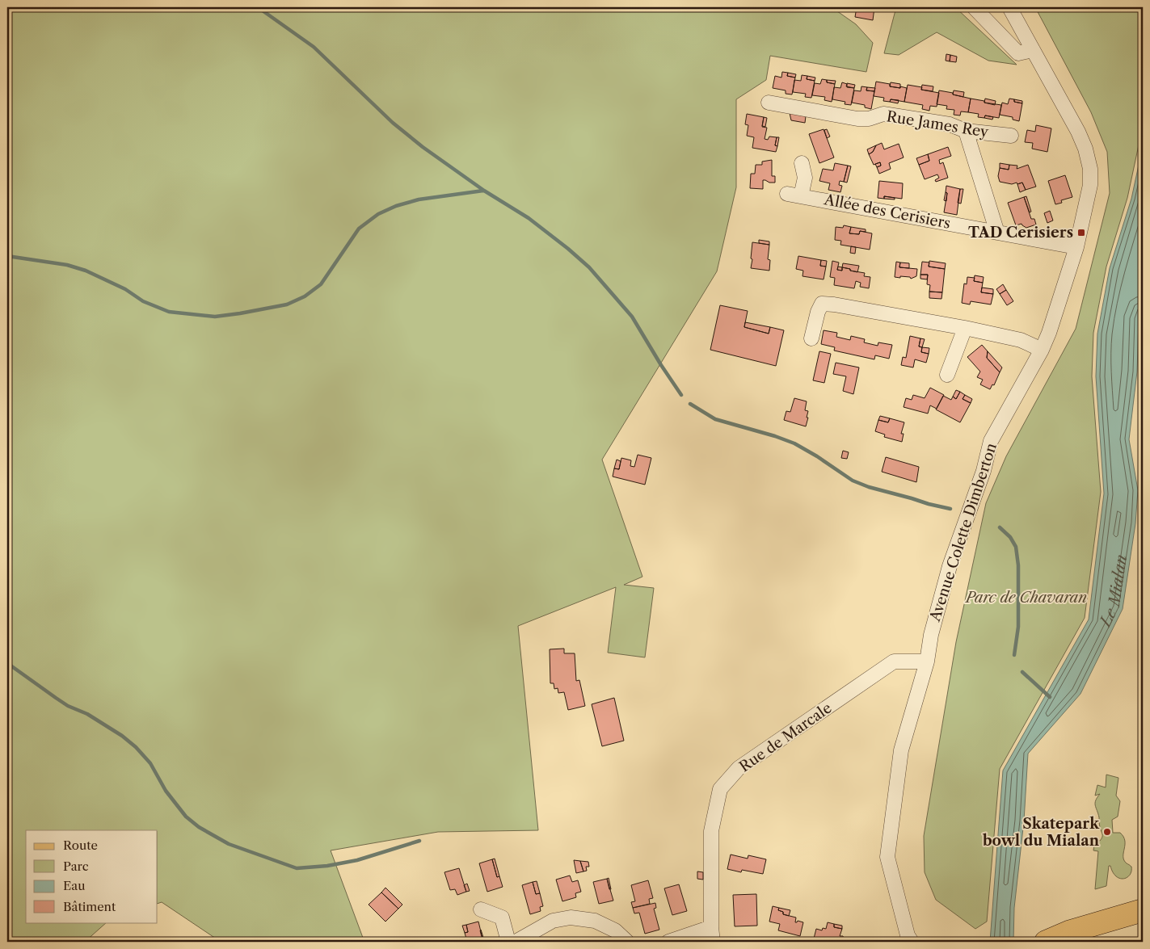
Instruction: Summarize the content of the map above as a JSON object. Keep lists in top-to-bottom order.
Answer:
{
  "streets": {
    "street": [
      "Rue James Rey",
      "Allée des Cerisiers",
      "Avenue Colette Dimberton",
      "Rue de Marcale"
    ]
  },
  "crossings": [
    ["Allée des Cerisiers", "Avenue Colette Dimberton"],
    ["Avenue Colette Dimberton", "Rue de Marcale"]
  ],
  "water": ["Le Mialan"],
  "parks": ["Parc de Chavaran"],
  "places": {
    "transit": ["TAD Cerisiers"],
    "other": ["Skatepark bowl du Mialan"]
  },
  "legend": [
    "Route",
    "Parc",
    "Eau",
    "Bâtiment"
  ]
}
